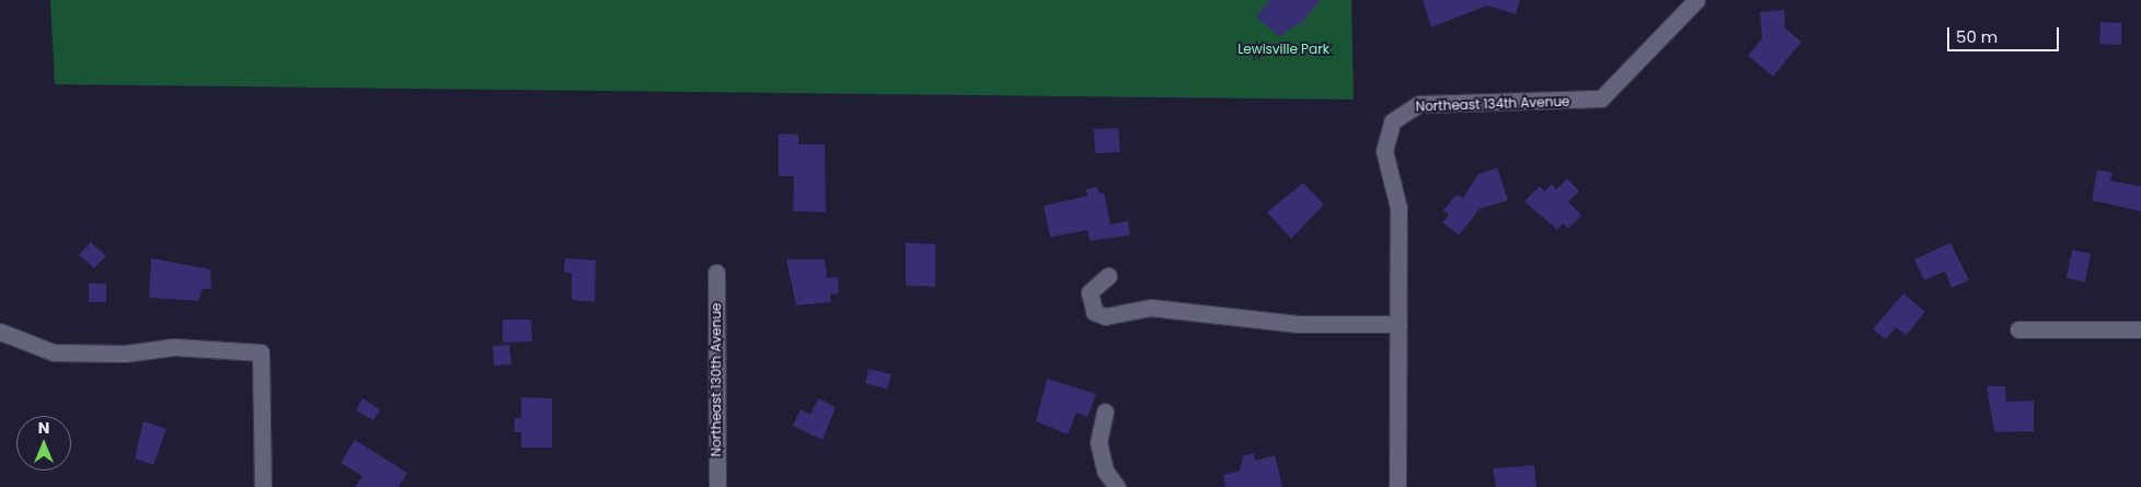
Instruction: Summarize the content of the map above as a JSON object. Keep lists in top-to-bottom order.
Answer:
{
  "streets": {
    "street": ["Northeast 134th Avenue", "Northeast 130th Avenue"]
  },
  "parks": ["Lewisville Park"],
  "scale_bar": "50 m",
  "north": "top"
}
